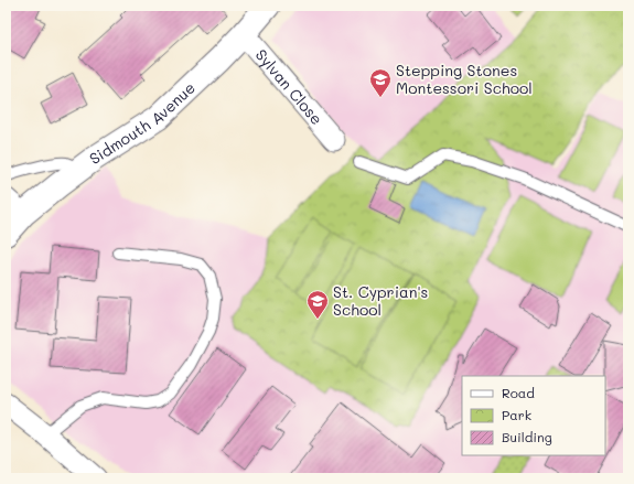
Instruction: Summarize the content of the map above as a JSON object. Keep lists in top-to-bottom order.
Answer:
{
  "streets": {
    "street": ["Sylvan Close", "Sidmouth Avenue"]
  },
  "crossings": [
    ["Sylvan Close", "Sidmouth Avenue"]
  ],
  "places": {
    "school or university": ["Stepping Stones Montessori School", "St. Cyprian's School"]
  },
  "legend": ["Road", "Park", "Building"]
}
